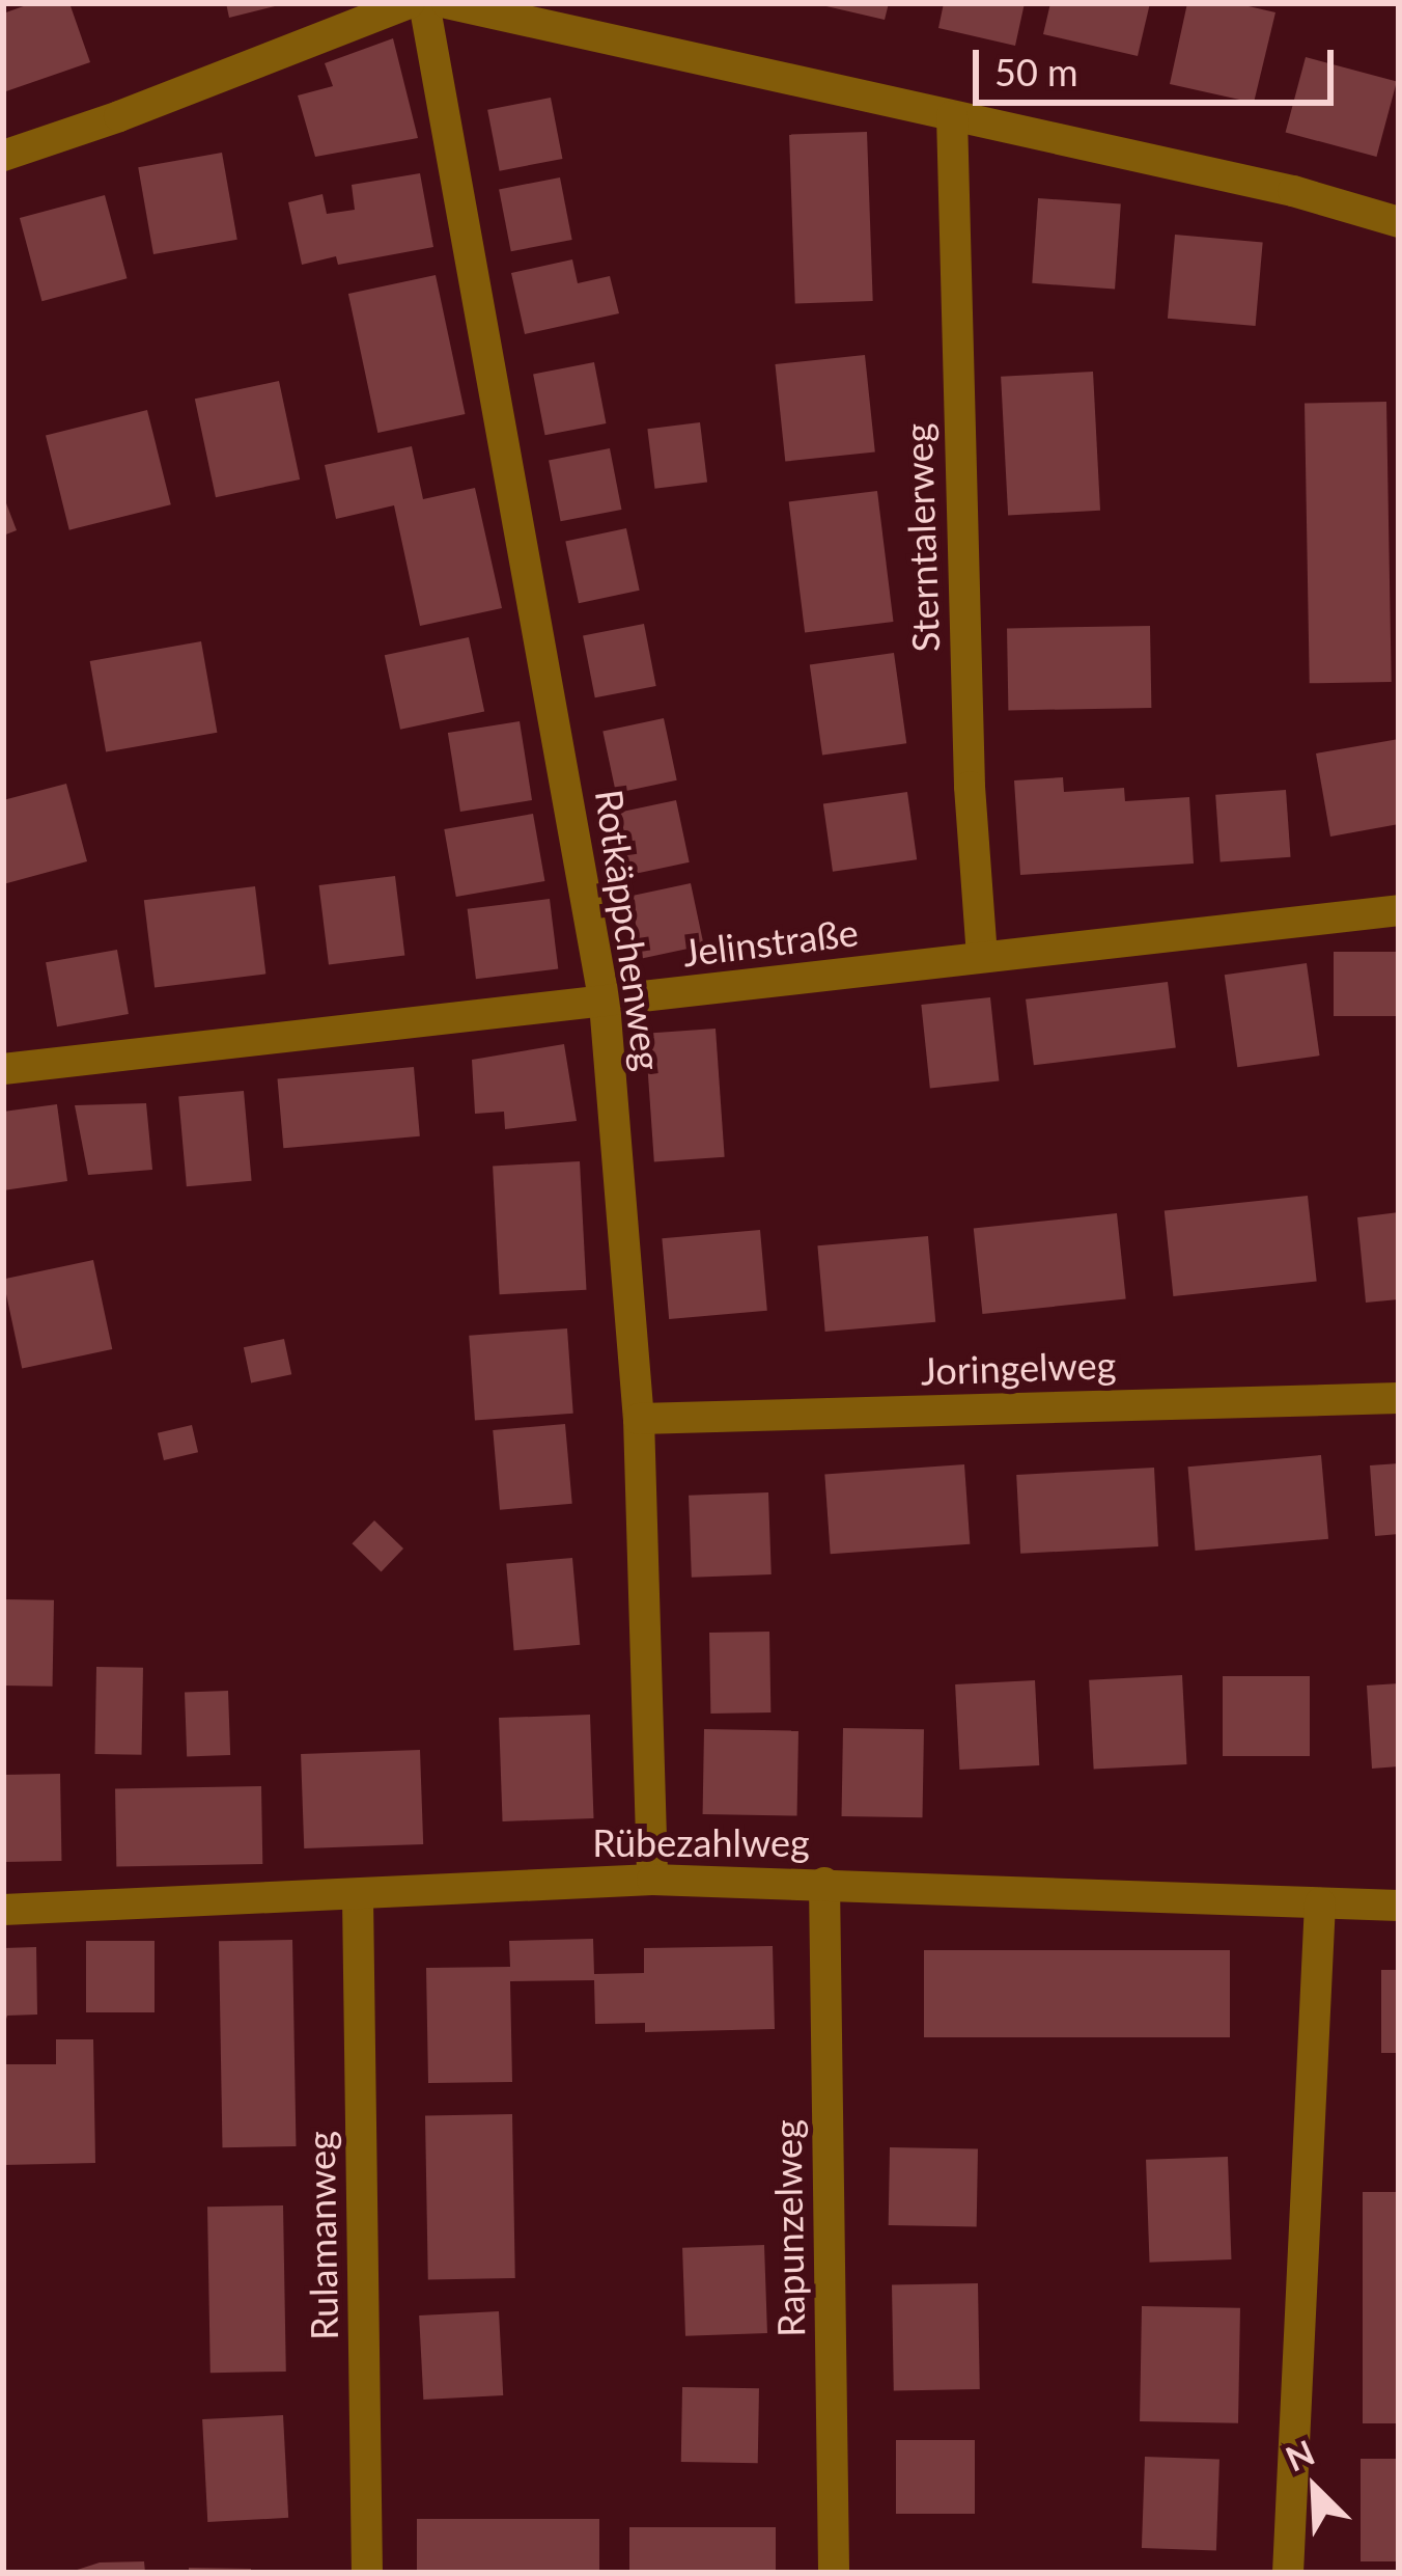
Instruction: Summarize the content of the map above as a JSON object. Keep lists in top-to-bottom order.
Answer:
{
  "streets": {
    "street": [
      "Sterntalerweg",
      "Rotkäppchenweg",
      "Jelinstraße",
      "Joringelweg",
      "Rübezahlweg",
      "Rapunzelweg",
      "Rulamanweg"
    ]
  },
  "crossings": [
    ["Sterntalerweg", "Jelinstraße"],
    ["Rotkäppchenweg", "Jelinstraße"],
    ["Rotkäppchenweg", "Joringelweg"],
    ["Rotkäppchenweg", "Rübezahlweg"],
    ["Rübezahlweg", "Rapunzelweg"],
    ["Rübezahlweg", "Rulamanweg"]
  ],
  "scale_bar": "50 m",
  "north": "top left"
}
